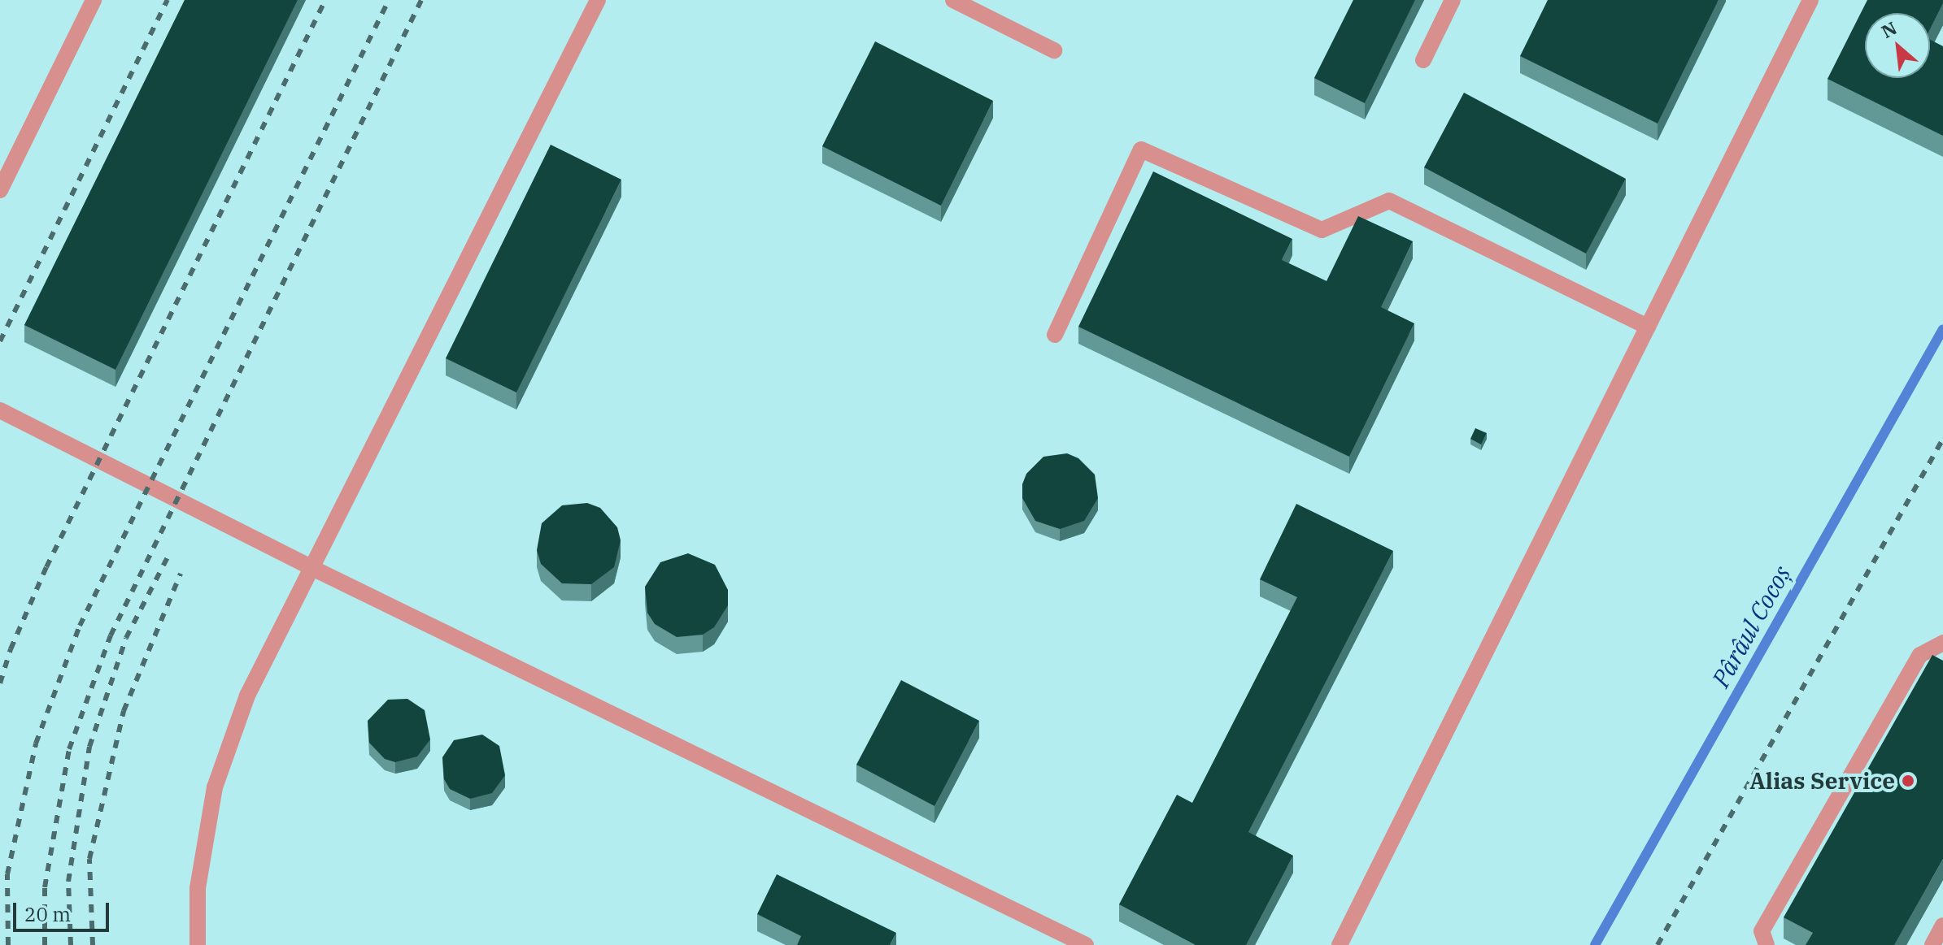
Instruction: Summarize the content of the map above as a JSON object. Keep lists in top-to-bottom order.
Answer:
{
  "water": ["Pârâul Cocoș"],
  "places": ["Alias Service"],
  "scale_bar": "20 m",
  "north": "top left"
}
